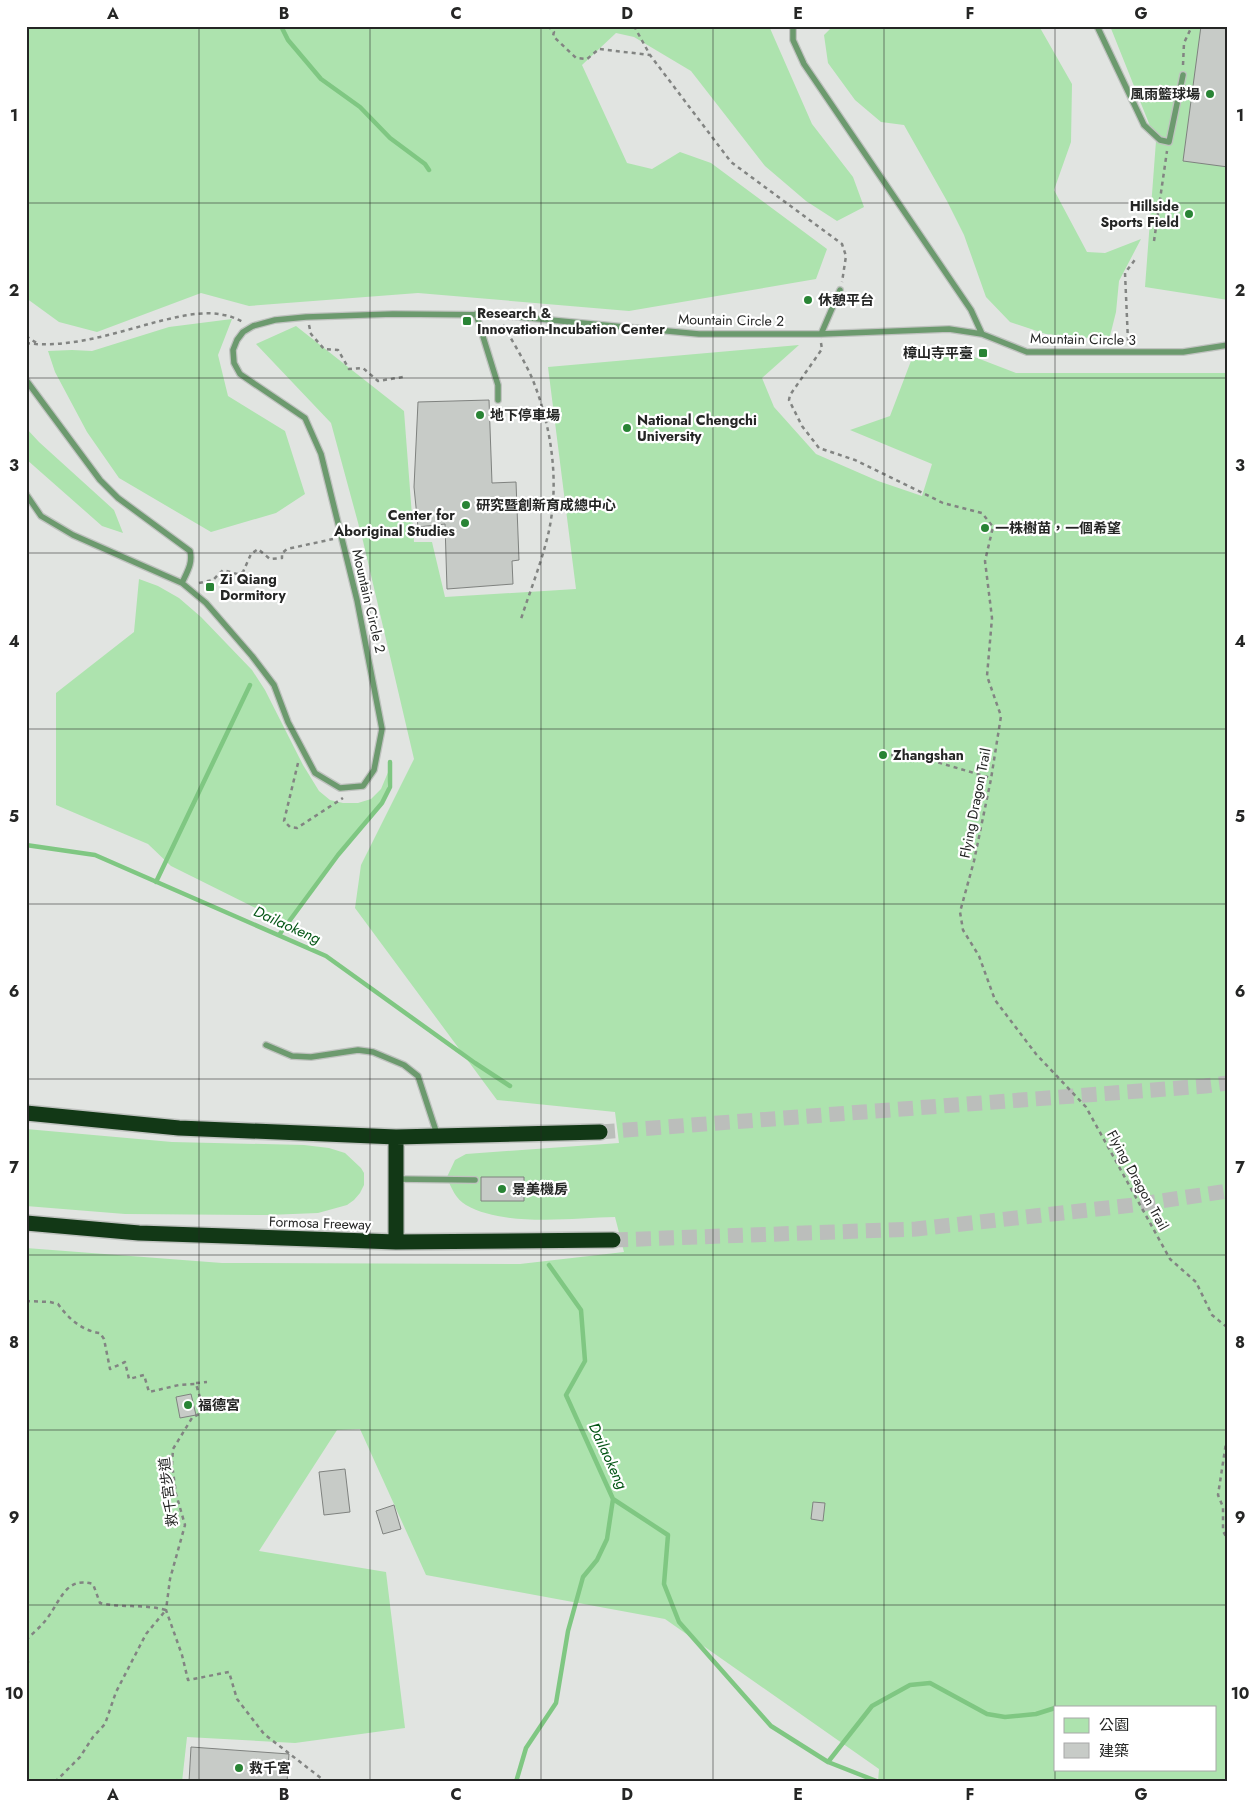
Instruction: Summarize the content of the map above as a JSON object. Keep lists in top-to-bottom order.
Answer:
{
  "streets": {
    "highway": ["Formosa Freeway"],
    "lane": ["Mountain Circle 2", "Mountain Circle 3"],
    "path": ["Flying Dragon Trail", "救千宮步道"]
  },
  "crossings": [
    ["Mountain Circle 2", "Mountain Circle 3"],
    ["Mountain Circle 2", "Flying Dragon Trail"],
    ["Mountain Circle 3", "Flying Dragon Trail"]
  ],
  "water": ["Dailaokeng"],
  "places": {
    "other": [
      "風雨籃球場",
      "Hillside Sports Field",
      "休憩平台",
      "地下停車場",
      "National Chengchi University",
      "研究暨創新育成總中心",
      "Center for Aboriginal Studies",
      "一株樹苗，一個希望",
      "Zhangshan",
      "景美機房",
      "福德宮",
      "救千宮"
    ],
    "transit": ["Research & Innovation-Incubation Center", "樟山寺平臺", "Zi Qiang Dormitory"]
  },
  "legend": ["公園", "建築"],
  "grid": {
    "columns": [
      "A",
      "B",
      "C",
      "D",
      "E",
      "F",
      "G"
    ],
    "rows": [
      "1",
      "2",
      "3",
      "4",
      "5",
      "6",
      "7",
      "8",
      "9",
      "10"
    ]
  }
}
